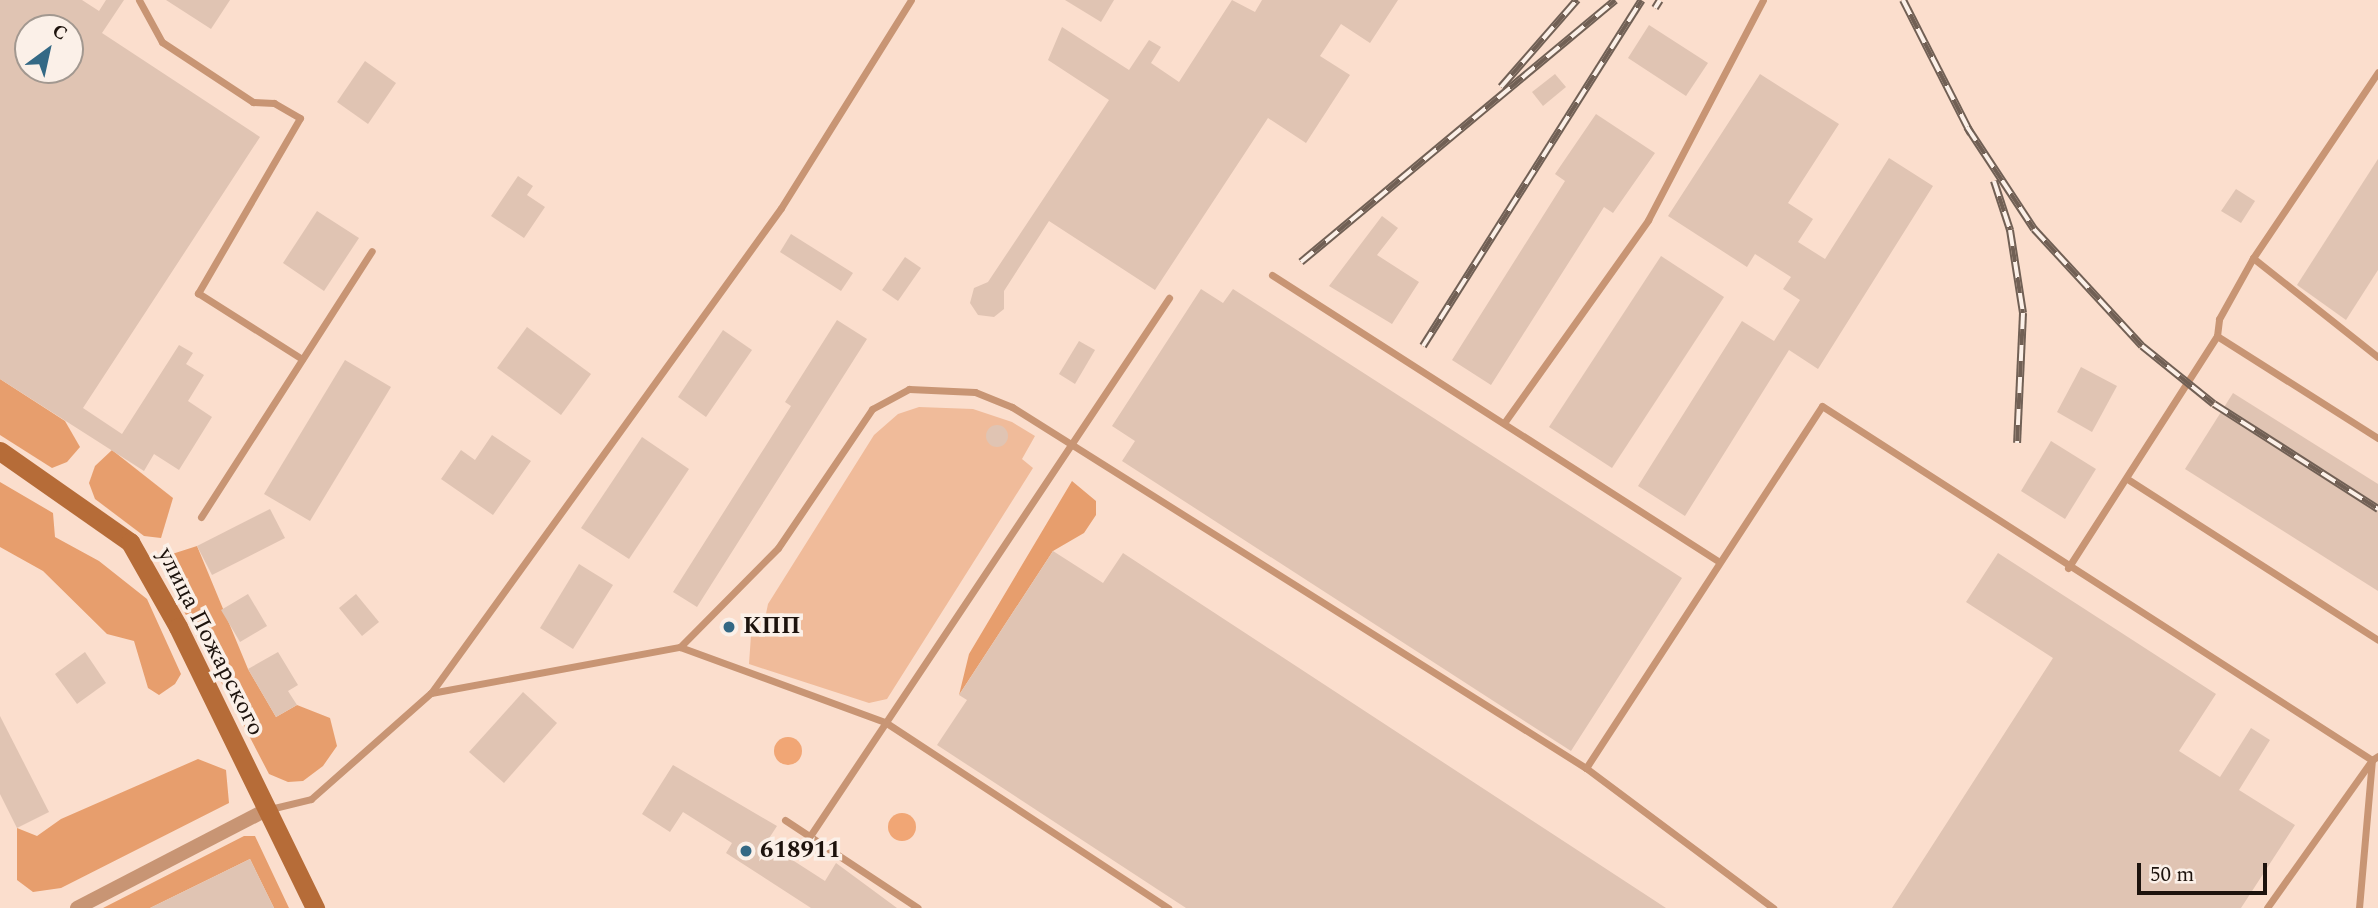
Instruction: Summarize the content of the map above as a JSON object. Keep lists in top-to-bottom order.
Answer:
{
  "streets": {
    "street": ["улица Пожарского"]
  },
  "places": ["КПП", "618911"],
  "scale_bar": "50 m",
  "north": "top right"
}
